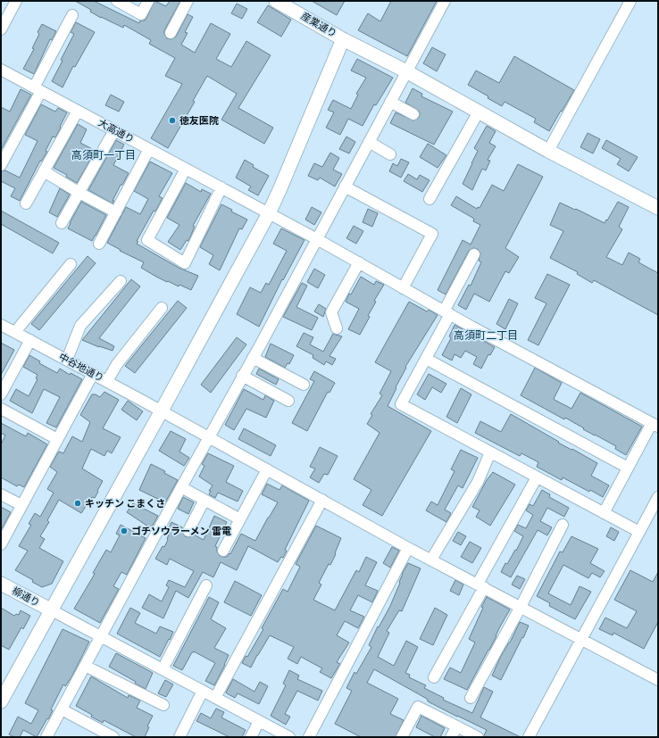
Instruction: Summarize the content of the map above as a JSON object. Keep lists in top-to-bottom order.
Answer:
{
  "streets": {
    "street": [
      "産業通り",
      "大高通り",
      "中谷地通り",
      "柳通り"
    ]
  },
  "districts": ["高須町一丁目", "高須町二丁目"],
  "places": ["徳友医院", "キッチン こまくさ", "ゴチソウラーメン 雷電"]
}
